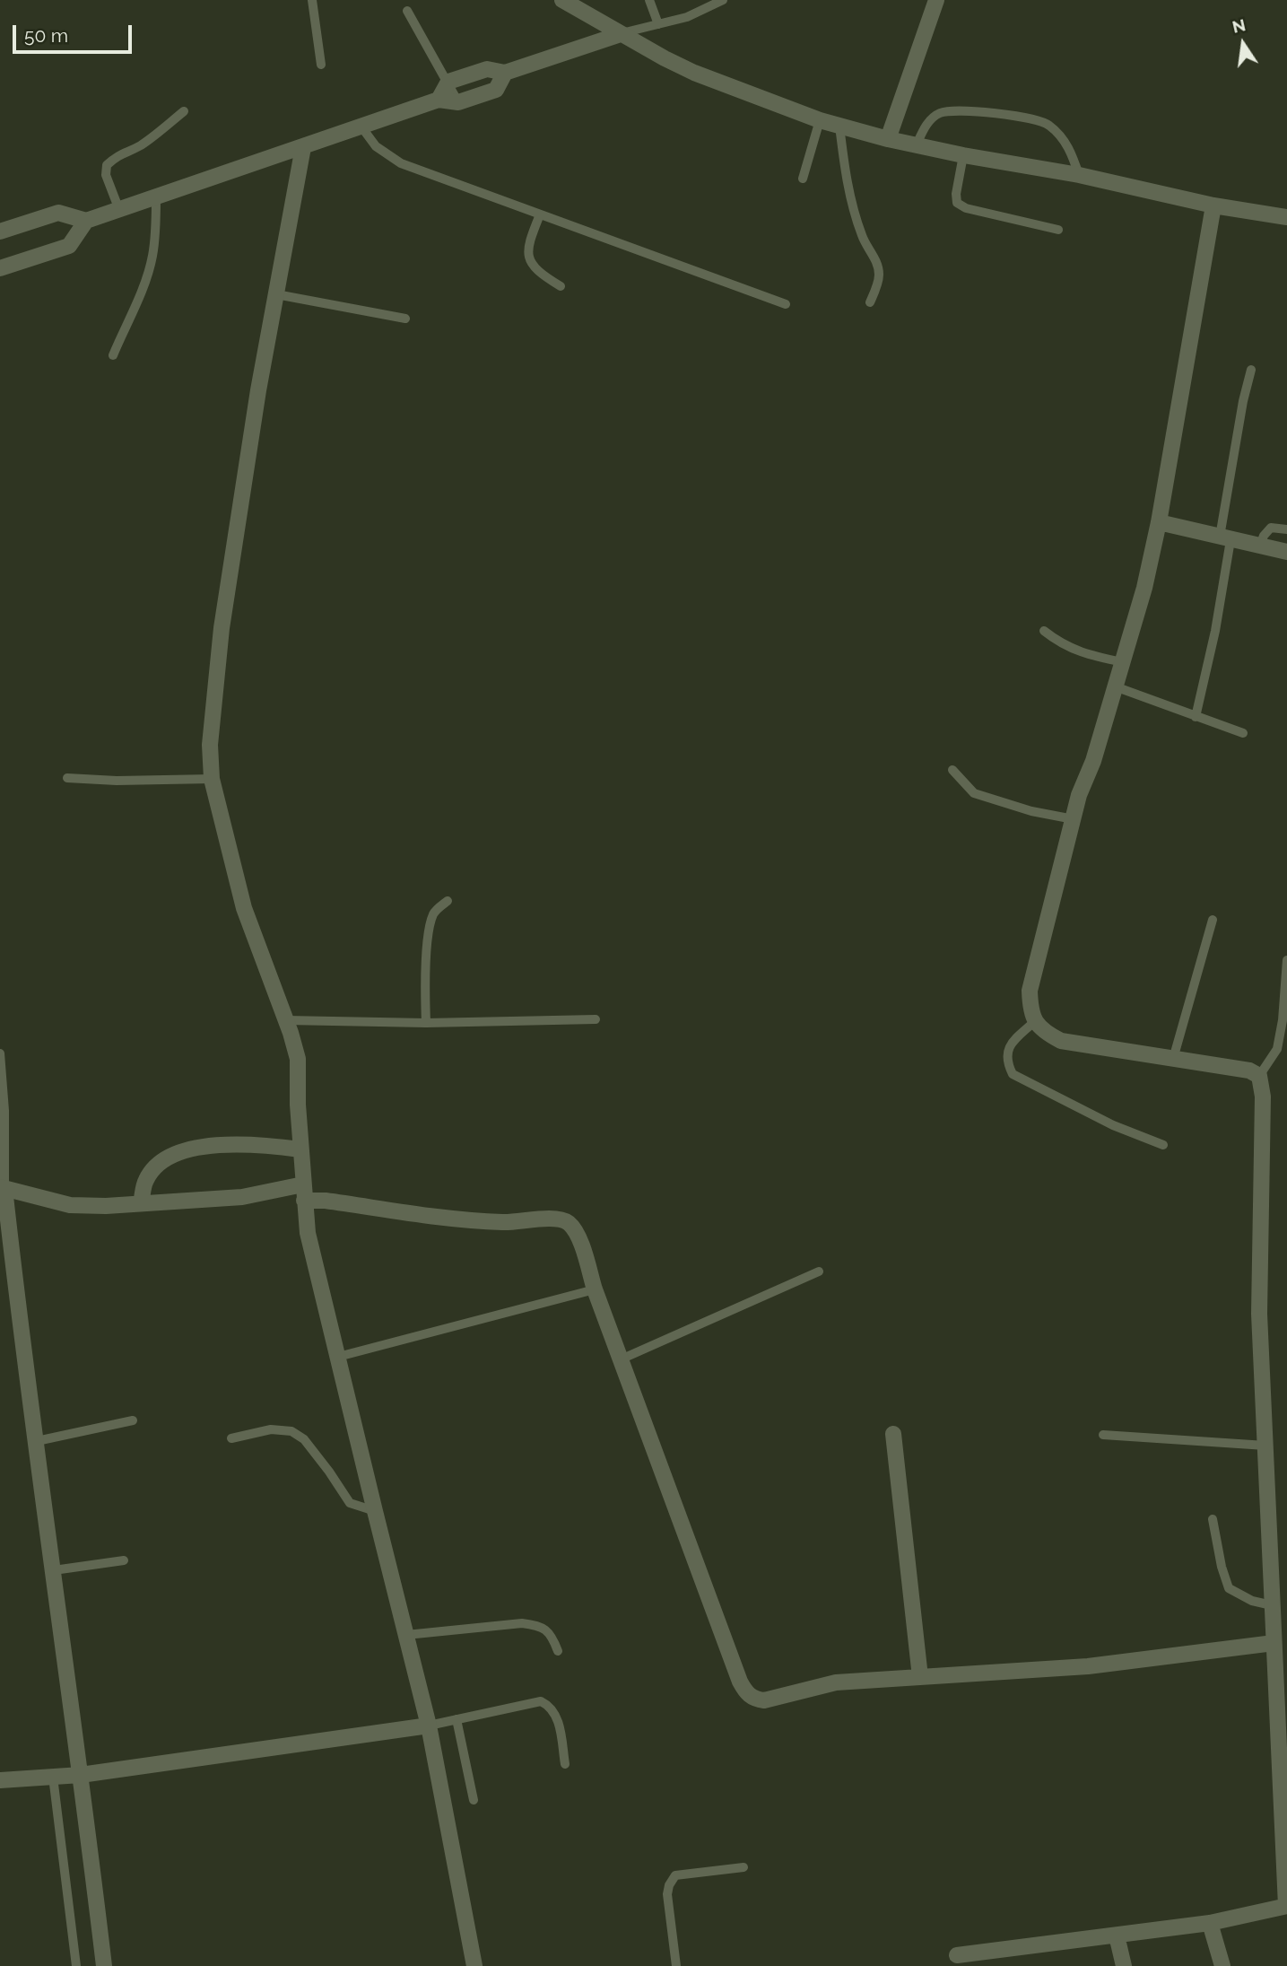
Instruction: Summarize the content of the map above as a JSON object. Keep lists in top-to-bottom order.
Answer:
{
  "scale_bar": "50 m",
  "north": "top"
}
